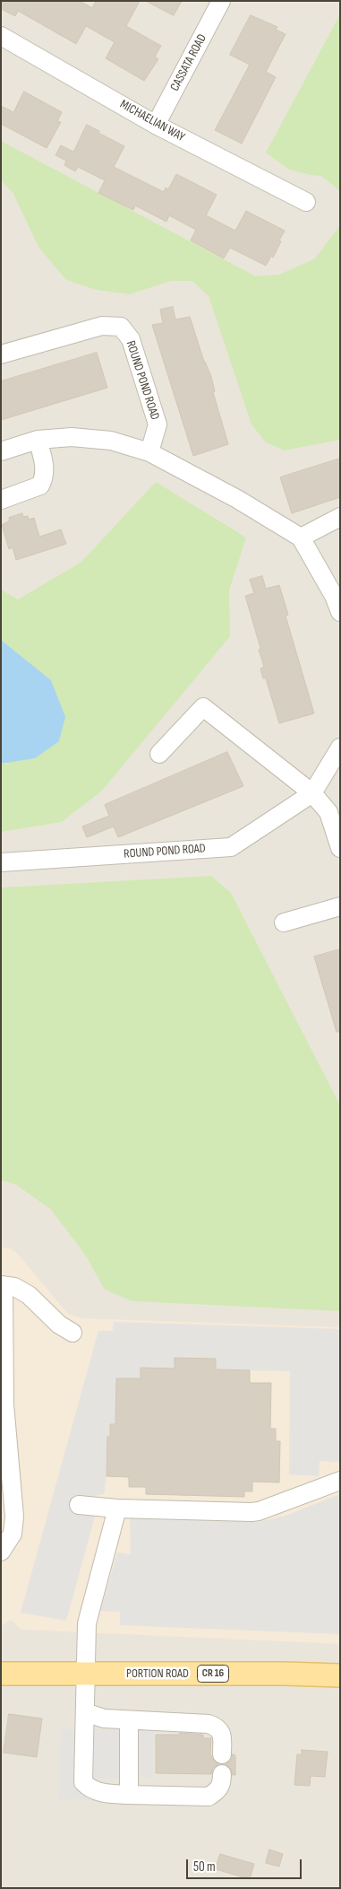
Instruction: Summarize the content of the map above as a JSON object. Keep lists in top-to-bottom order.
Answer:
{
  "streets": {
    "main road": ["PORTION ROAD", "CR 16"],
    "street": ["CASSATA ROAD", "MICHAELIAN WAY", "ROUND POND ROAD"]
  },
  "crossings": [
    ["CASSATA ROAD", "MICHAELIAN WAY"]
  ],
  "scale_bar": "50 m"
}
